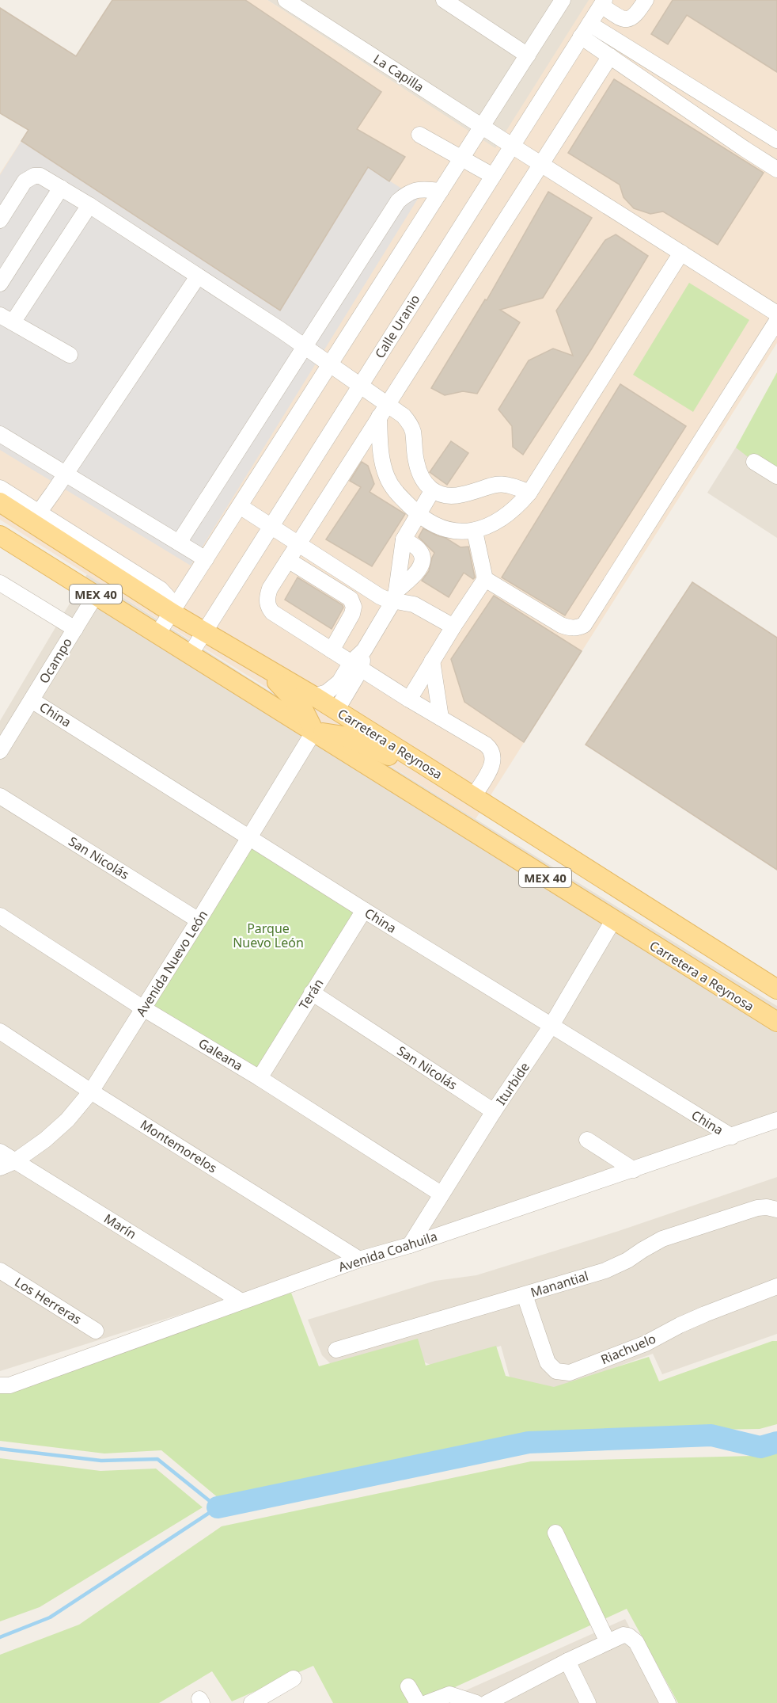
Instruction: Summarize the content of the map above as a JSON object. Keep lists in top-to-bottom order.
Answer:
{
  "streets": {
    "main road": ["MEX 40", "Carretera a Reynosa"],
    "street": [
      "La Capilla",
      "Calle Uranio",
      "Ocampo",
      "China",
      "San Nicolás",
      "Avenida Nuevo León",
      "Terán",
      "Galeana",
      "Iturbide",
      "Montemorelos",
      "Marín",
      "Avenida Coahuila",
      "Manantial",
      "Los Herreras",
      "Riachuelo"
    ]
  },
  "crossings": [
    ["La Capilla", "Calle Uranio"],
    ["Calle Uranio", "Carretera a Reynosa"],
    ["Ocampo", "China"],
    ["Ocampo", "Carretera a Reynosa"],
    ["China", "Avenida Nuevo León"],
    ["China", "Terán"],
    ["China", "Iturbide"],
    ["China", "Avenida Coahuila"],
    ["Carretera a Reynosa", "Avenida Nuevo León"],
    ["Carretera a Reynosa", "Iturbide"],
    ["San Nicolás", "Avenida Nuevo León"],
    ["San Nicolás", "Terán"],
    ["San Nicolás", "Iturbide"],
    ["Avenida Nuevo León", "Galeana"],
    ["Avenida Nuevo León", "Montemorelos"],
    ["Avenida Nuevo León", "Marín"],
    ["Terán", "Galeana"],
    ["Galeana", "Iturbide"],
    ["Iturbide", "Avenida Coahuila"],
    ["Montemorelos", "Avenida Coahuila"],
    ["Marín", "Avenida Coahuila"],
    ["Manantial", "Riachuelo"]
  ],
  "parks": ["Parque Nuevo León"]
}
